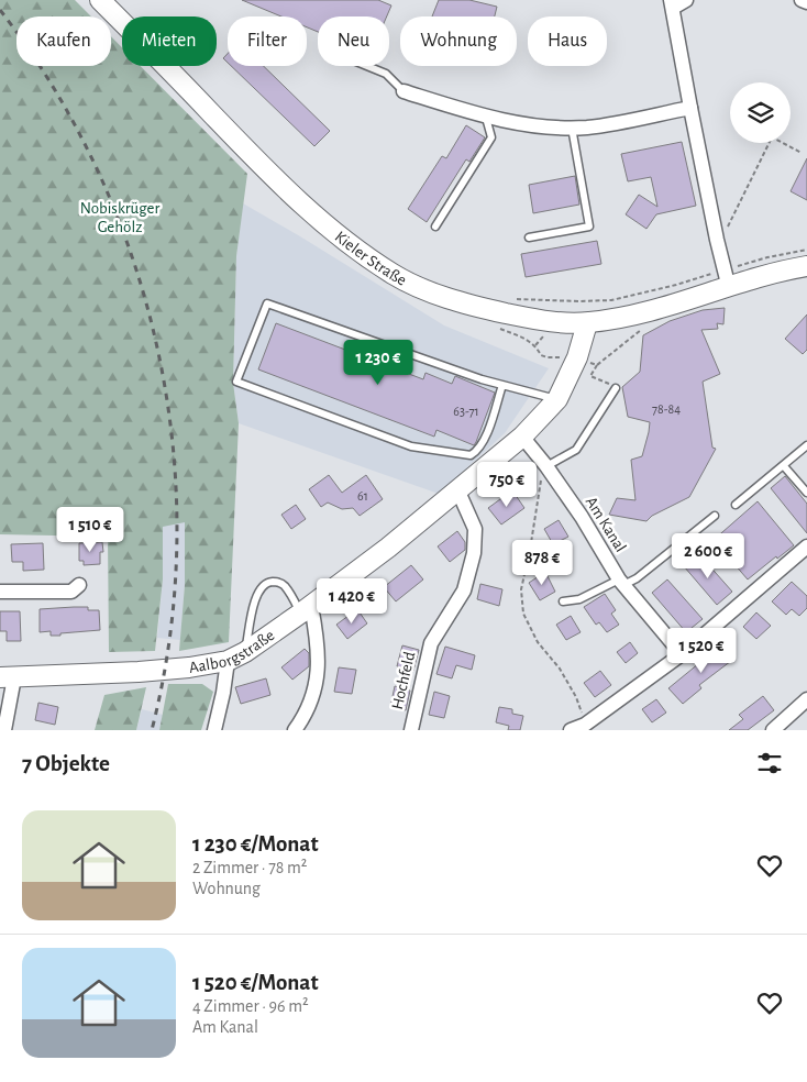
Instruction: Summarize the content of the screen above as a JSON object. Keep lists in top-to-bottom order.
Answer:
{
  "streets": {
    "main road": ["Kieler Straße", "Aalborgstraße"],
    "street": ["Am Kanal", "Hochfeld"]
  },
  "crossings": [
    ["Kieler Straße", "Aalborgstraße"],
    ["Am Kanal", "Aalborgstraße"],
    ["Aalborgstraße", "Hochfeld"]
  ],
  "parks": ["Nobiskrüger Gehölz"],
  "house_numbers": ["78-84", "63-71", "61"],
  "page": {
    "chip": [
      "Kaufen",
      "Mieten",
      "Filter",
      "Neu",
      "Wohnung",
      "Haus"
    ],
    "price": [
      "1 230 €",
      "750 €",
      "1 510 €",
      "2 600 €",
      "878 €",
      "1 420 €",
      "1 520 €"
    ],
    "heading": "7 Objekte",
    "list": [
      {
        "name": "1 230 €/Monat",
        "note": "2 Zimmer · 78 m² · Wohnung"
      },
      {
        "name": "1 520 €/Monat",
        "note": "4 Zimmer · 96 m² · Am Kanal"
      }
    ]
  }
}
